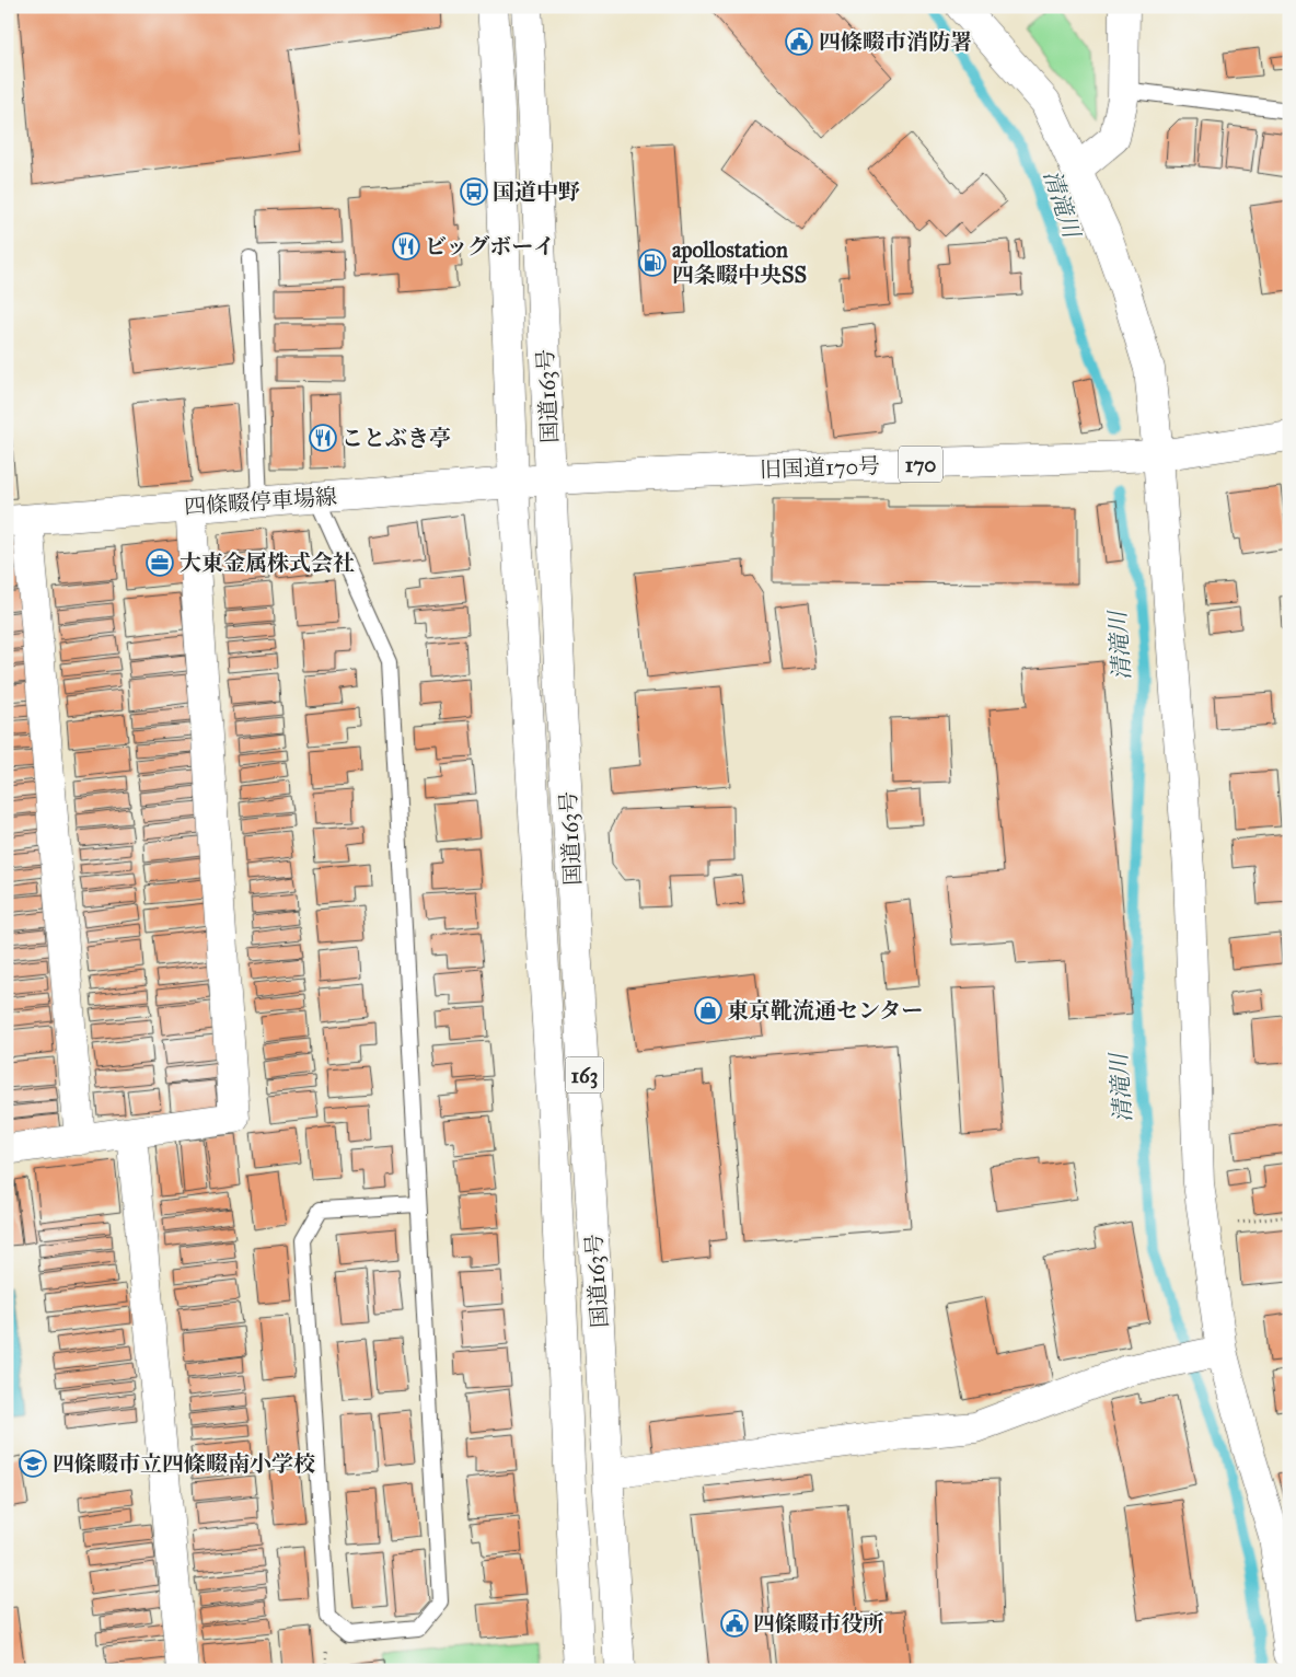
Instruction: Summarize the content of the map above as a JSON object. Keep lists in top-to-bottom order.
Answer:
{
  "streets": {
    "main road": [
      "国道163号",
      "170",
      "旧国道170号",
      "四條畷停車場線",
      "163"
    ]
  },
  "crossings": [
    ["国道163号", "旧国道170号"],
    ["国道163号", "四條畷停車場線"],
    ["旧国道170号", "四條畷停車場線"]
  ],
  "water": ["清滝川"],
  "places": {
    "public building": ["四條畷市消防署", "四條畷市役所"],
    "bus stop": ["国道中野"],
    "restaurant": ["ビッグボーイ", "ことぶき亭"],
    "fuel station": ["apollostation 四条畷中央SS"],
    "office": ["大東金属株式会社"],
    "shop": ["東京靴流通センター"],
    "school or university": ["四條畷市立四條畷南小学校"]
  }
}
